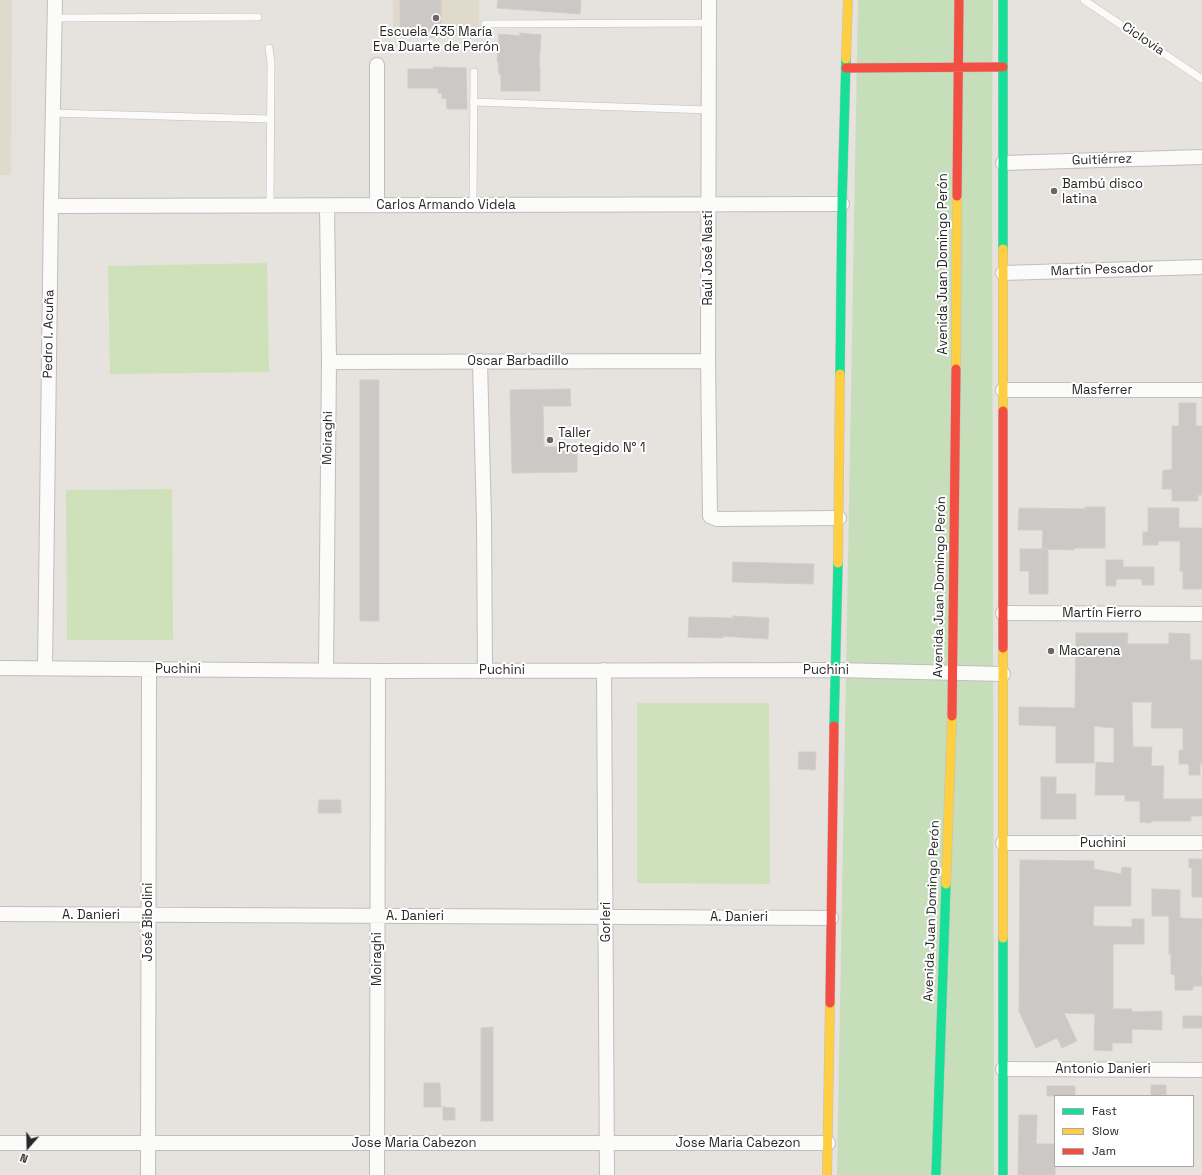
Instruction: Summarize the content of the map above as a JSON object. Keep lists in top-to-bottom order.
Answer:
{
  "streets": {
    "main road": ["Avenida Juan Domingo Perón"],
    "street": [
      "Guitiérrez",
      "Carlos Armando Videla",
      "Raúl José Nasti",
      "Martín Pescador",
      "Pedro I. Acuña",
      "Oscar Barbadillo",
      "Masferrer",
      "Moiraghi",
      "Martín Fierro",
      "Puchini",
      "A. Danieri",
      "José Bibolini",
      "Gorleri",
      "Antonio Danieri",
      "Jose Maria Cabezon"
    ],
    "lane": ["Ciclovia"]
  },
  "crossings": [
    ["Carlos Armando Videla", "Raúl José Nasti"],
    ["Carlos Armando Videla", "Pedro I. Acuña"],
    ["Carlos Armando Videla", "Moiraghi"],
    ["Raúl José Nasti", "Oscar Barbadillo"],
    ["Avenida Juan Domingo Perón", "Puchini"],
    ["Pedro I. Acuña", "Puchini"],
    ["Oscar Barbadillo", "Moiraghi"],
    ["Moiraghi", "Puchini"],
    ["Moiraghi", "A. Danieri"],
    ["Moiraghi", "Jose Maria Cabezon"],
    ["Puchini", "José Bibolini"],
    ["Puchini", "Gorleri"],
    ["A. Danieri", "José Bibolini"],
    ["A. Danieri", "Gorleri"],
    ["José Bibolini", "Jose Maria Cabezon"],
    ["Gorleri", "Jose Maria Cabezon"]
  ],
  "places": [
    "Escuela 435 María Eva Duarte de Perón",
    "Bambú disco latina",
    "Taller Protegido N° 1",
    "Macarena"
  ],
  "legend": ["Fast", "Slow", "Jam"],
  "north": "bottom"
}
